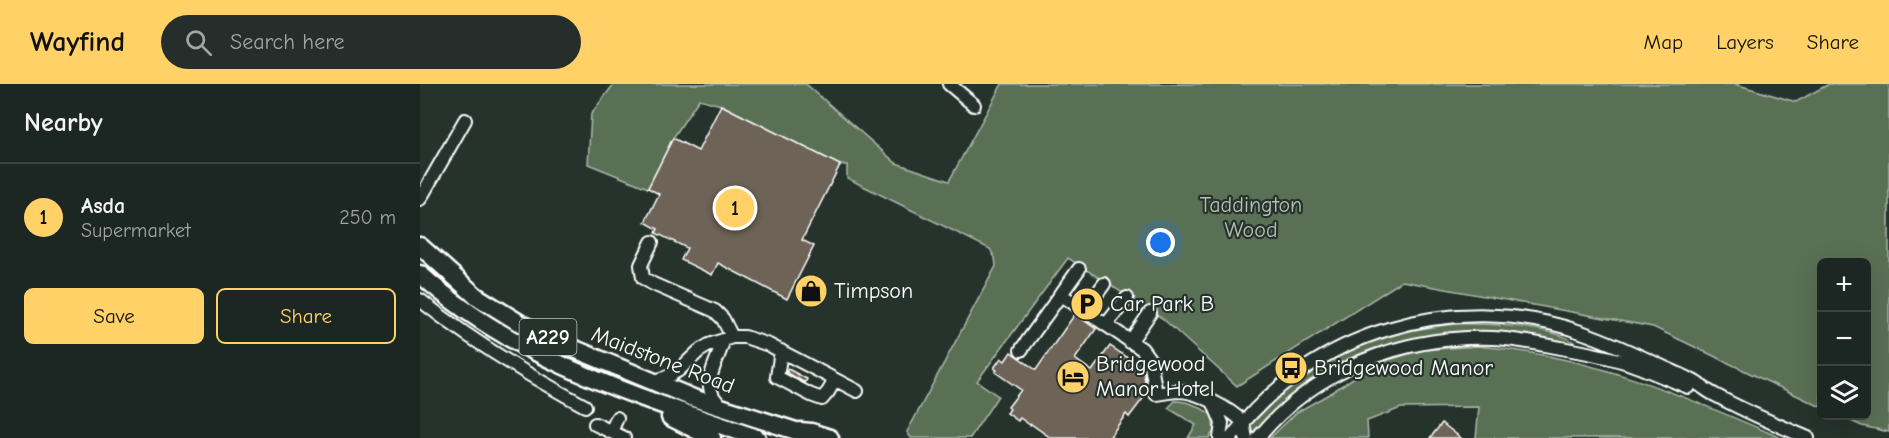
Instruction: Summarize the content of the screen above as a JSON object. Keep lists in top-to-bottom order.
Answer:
{
  "streets": {
    "main road": ["A229", "Maidstone Road"]
  },
  "crossings": [
    ["A229", "Maidstone Road"]
  ],
  "parks": ["Taddington Wood"],
  "places": {
    "shop": ["Timpson"],
    "parking": ["Car Park B"],
    "bus stop": ["Bridgewood Manor"],
    "hotel": ["Bridgewood Manor Hotel"]
  },
  "page": {
    "header": "Wayfind",
    "search": "Search here",
    "nav": ["Map", "Layers", "Share"],
    "heading": "Nearby",
    "list": [
      {
        "mark": "1",
        "name": "Asda",
        "note": "Supermarket",
        "value": "250 m"
      }
    ],
    "pins": "1",
    "map_buttons": ["+", "−"],
    "buttons": ["Save", "Share"]
  }
}
